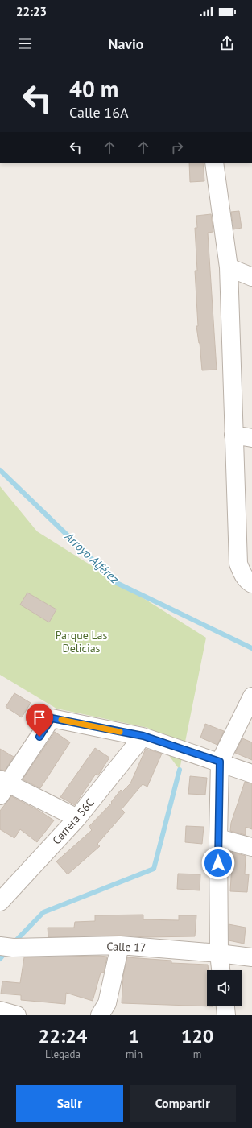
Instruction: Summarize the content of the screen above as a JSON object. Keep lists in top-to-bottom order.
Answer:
{
  "streets": {
    "street": ["Carrera 56C", "Calle 17"]
  },
  "water": ["Arroyo Alférez"],
  "parks": ["Parque Las Delicias"],
  "page": {
    "status": "22:23",
    "header": "Navio",
    "turn": ["40 m", "Calle 16A"],
    "eta": [
      "22:24",
      "Llegada",
      "1",
      "min",
      "120",
      "m"
    ],
    "buttons": ["Salir", "Compartir"]
  }
}
